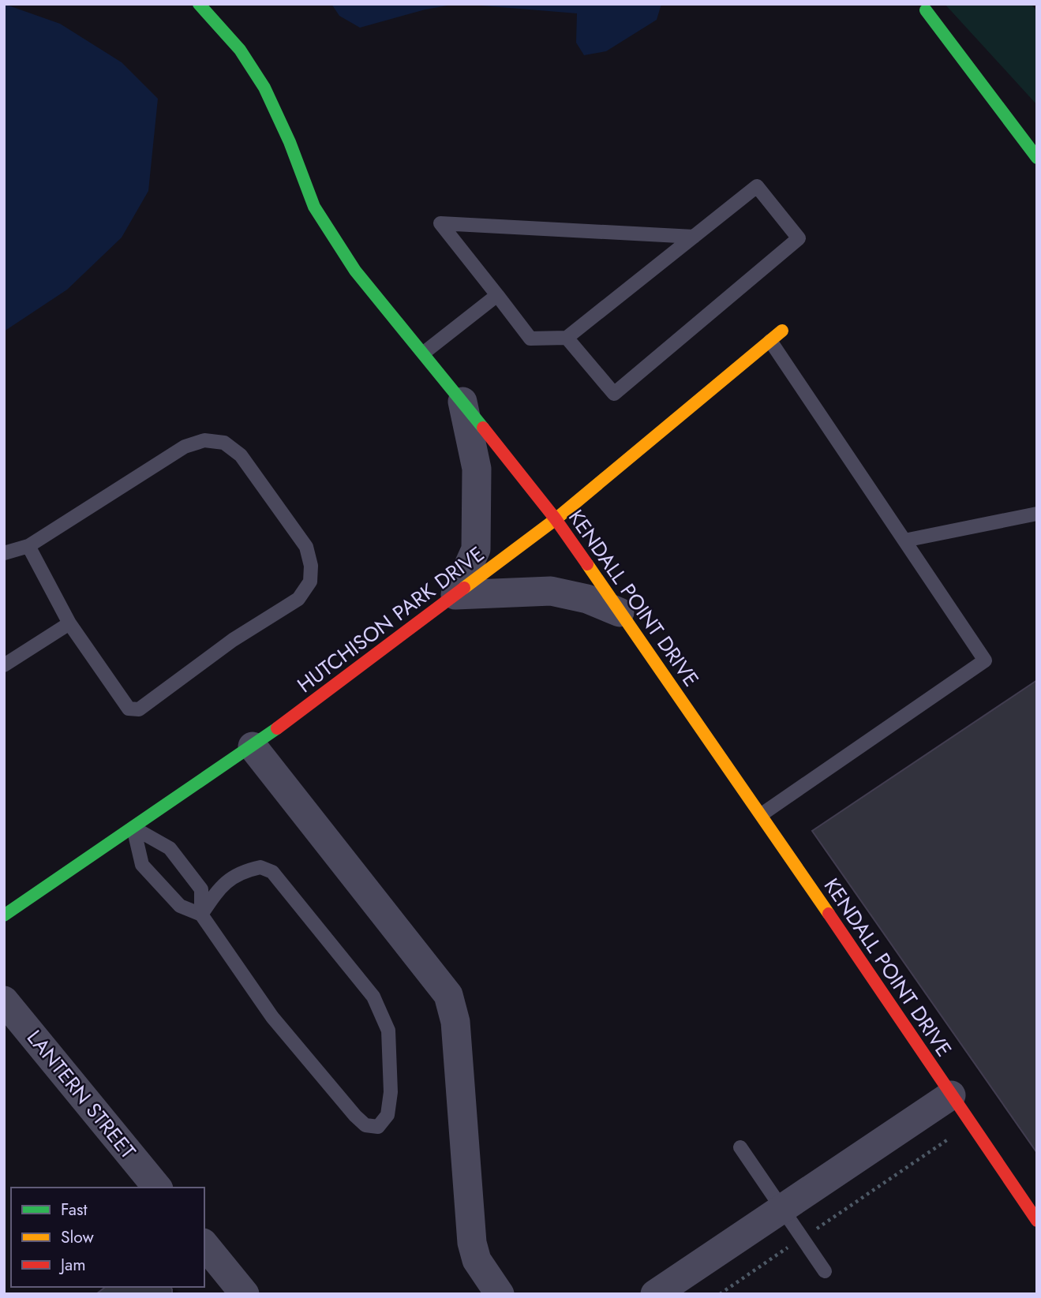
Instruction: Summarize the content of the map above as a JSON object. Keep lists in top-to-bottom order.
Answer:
{
  "streets": {
    "main road": ["KENDALL POINT DRIVE", "HUTCHISON PARK DRIVE"],
    "street": ["LANTERN STREET"]
  },
  "crossings": [
    ["KENDALL POINT DRIVE", "HUTCHISON PARK DRIVE"]
  ],
  "legend": ["Fast", "Slow", "Jam"]
}
